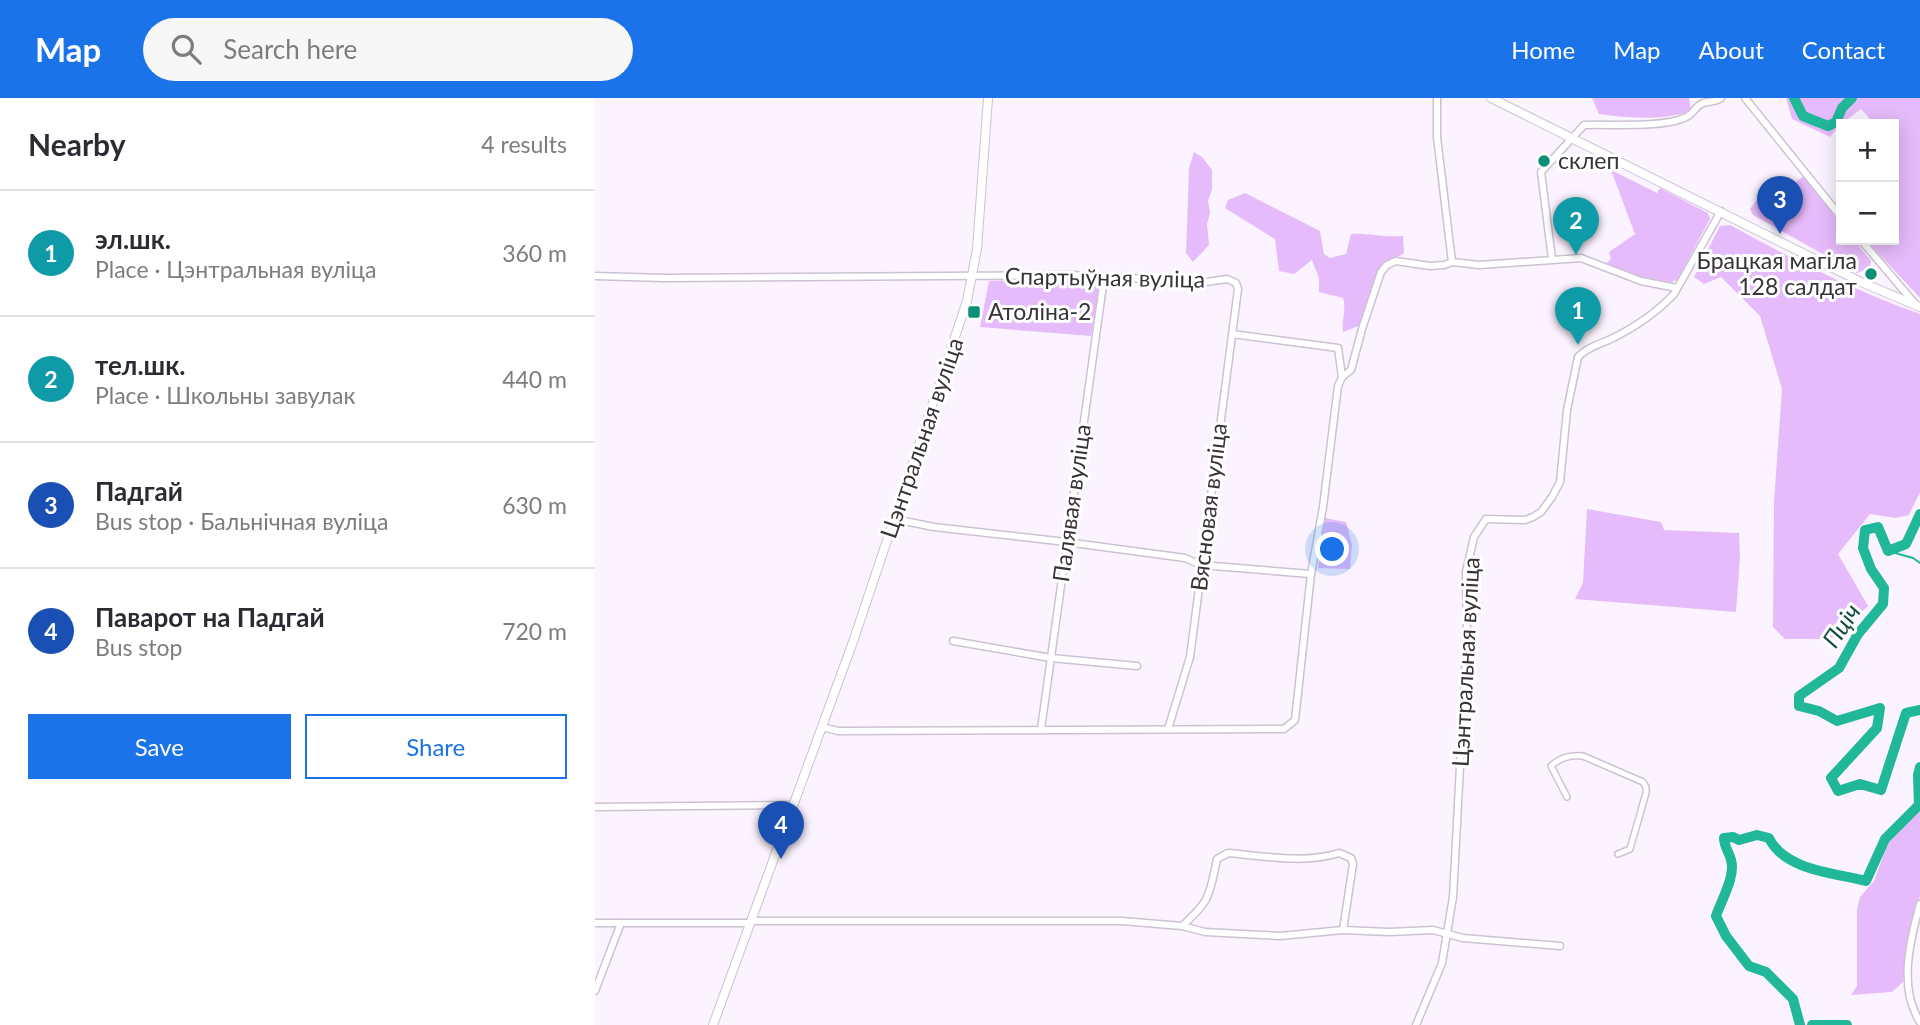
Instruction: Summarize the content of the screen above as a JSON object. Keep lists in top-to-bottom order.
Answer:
{
  "streets": {
    "street": [
      "Спартыўная вуліца",
      "Цэнтральная вуліца",
      "Палявая вуліца",
      "Вясновая вуліца"
    ]
  },
  "crossings": [
    ["Спартыўная вуліца", "Цэнтральная вуліца"],
    ["Спартыўная вуліца", "Палявая вуліца"],
    ["Спартыўная вуліца", "Вясновая вуліца"]
  ],
  "water": ["Пціч"],
  "places": {
    "other": ["склеп", "Брацкая магіла 128 салдат"],
    "transit": ["Атоліна-2"]
  },
  "page": {
    "header": "Map",
    "search": "Search here",
    "nav": [
      "Home",
      "Map",
      "About",
      "Contact"
    ],
    "heading": ["Nearby", "4 results"],
    "map_buttons": ["+", "−"],
    "pins": [
      "3",
      "2",
      "1",
      "4"
    ],
    "list": [
      {
        "mark": "1",
        "name": "эл.шк.",
        "note": "Place · Цэнтральная вуліца",
        "value": "360 m"
      },
      {
        "mark": "2",
        "name": "тел.шк.",
        "note": "Place · Школьны завулак",
        "value": "440 m"
      },
      {
        "mark": "3",
        "name": "Падгай",
        "note": "Bus stop · Бальнічная вуліца",
        "value": "630 m"
      },
      {
        "mark": "4",
        "name": "Паварот на Падгай",
        "note": "Bus stop",
        "value": "720 m"
      }
    ],
    "buttons": ["Save", "Share"]
  }
}
